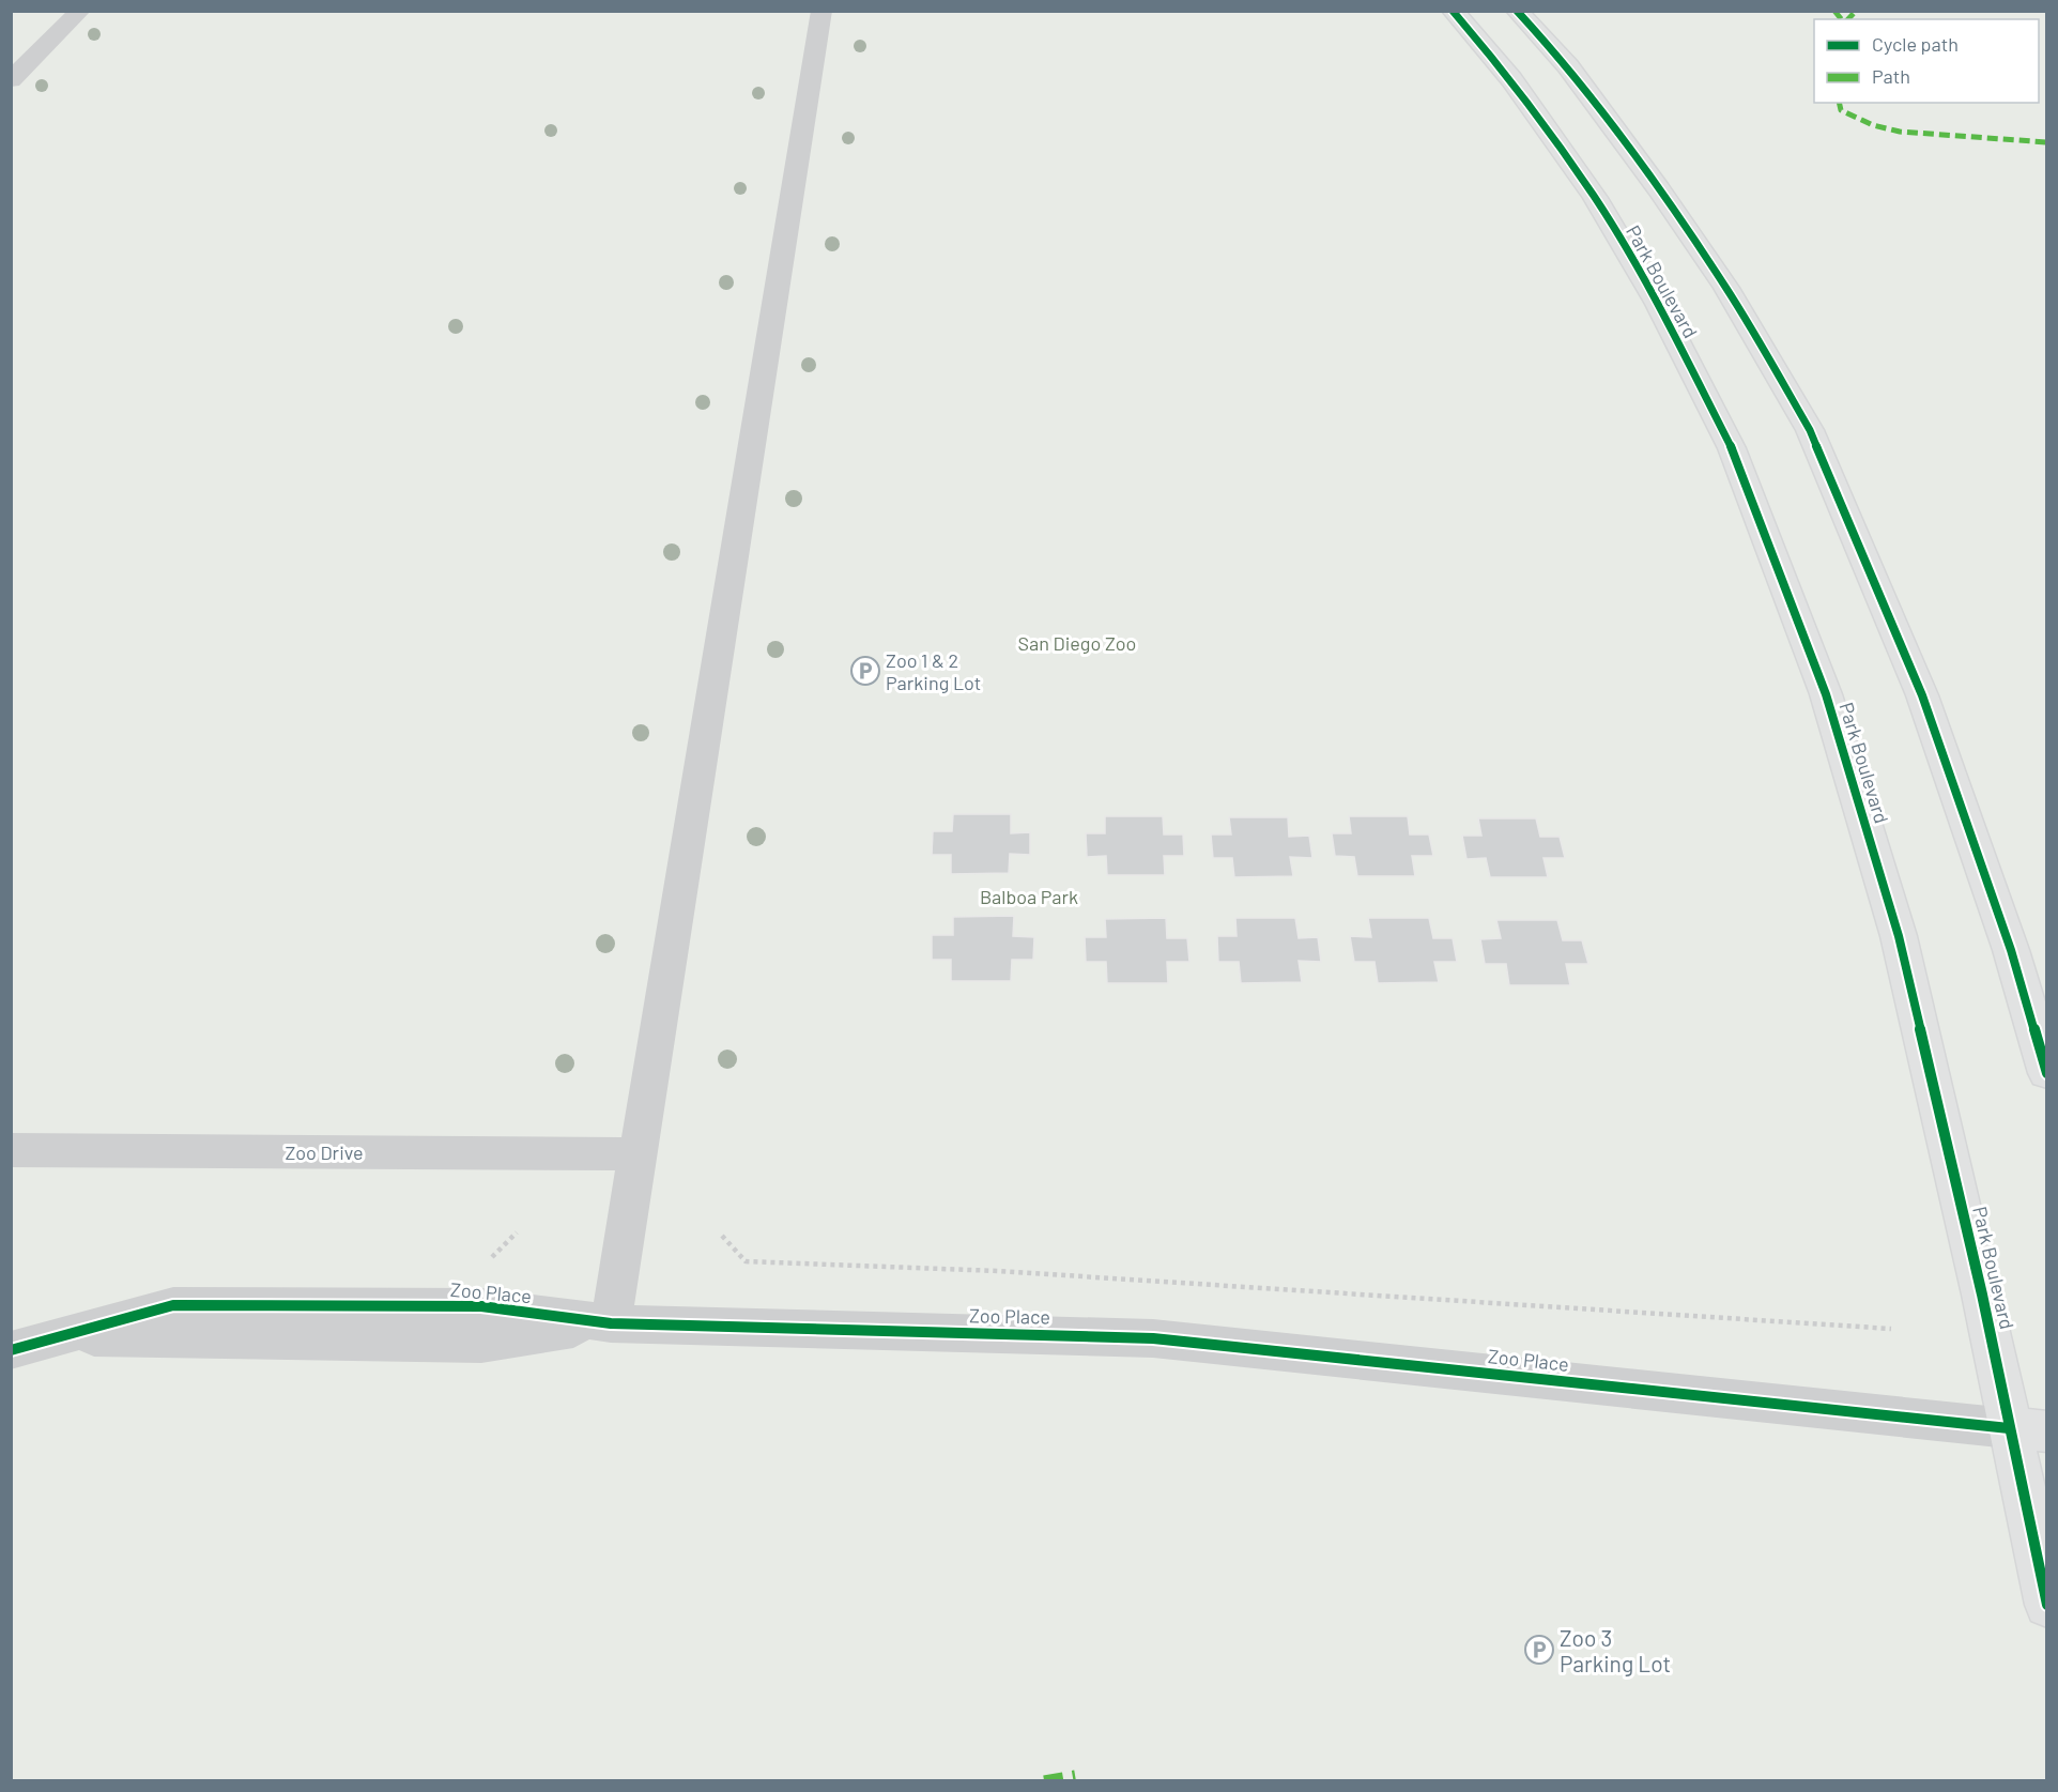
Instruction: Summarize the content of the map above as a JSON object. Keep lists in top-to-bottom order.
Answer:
{
  "streets": {
    "main road": ["Park Boulevard"],
    "street": ["Zoo Drive", "Zoo Place"]
  },
  "crossings": [
    ["Park Boulevard", "Zoo Place"]
  ],
  "parks": ["San Diego Zoo", "Balboa Park"],
  "places": {
    "parking": ["Zoo 1 & 2 Parking Lot", "Zoo 3 Parking Lot"]
  },
  "legend": ["Cycle path", "Path"]
}
